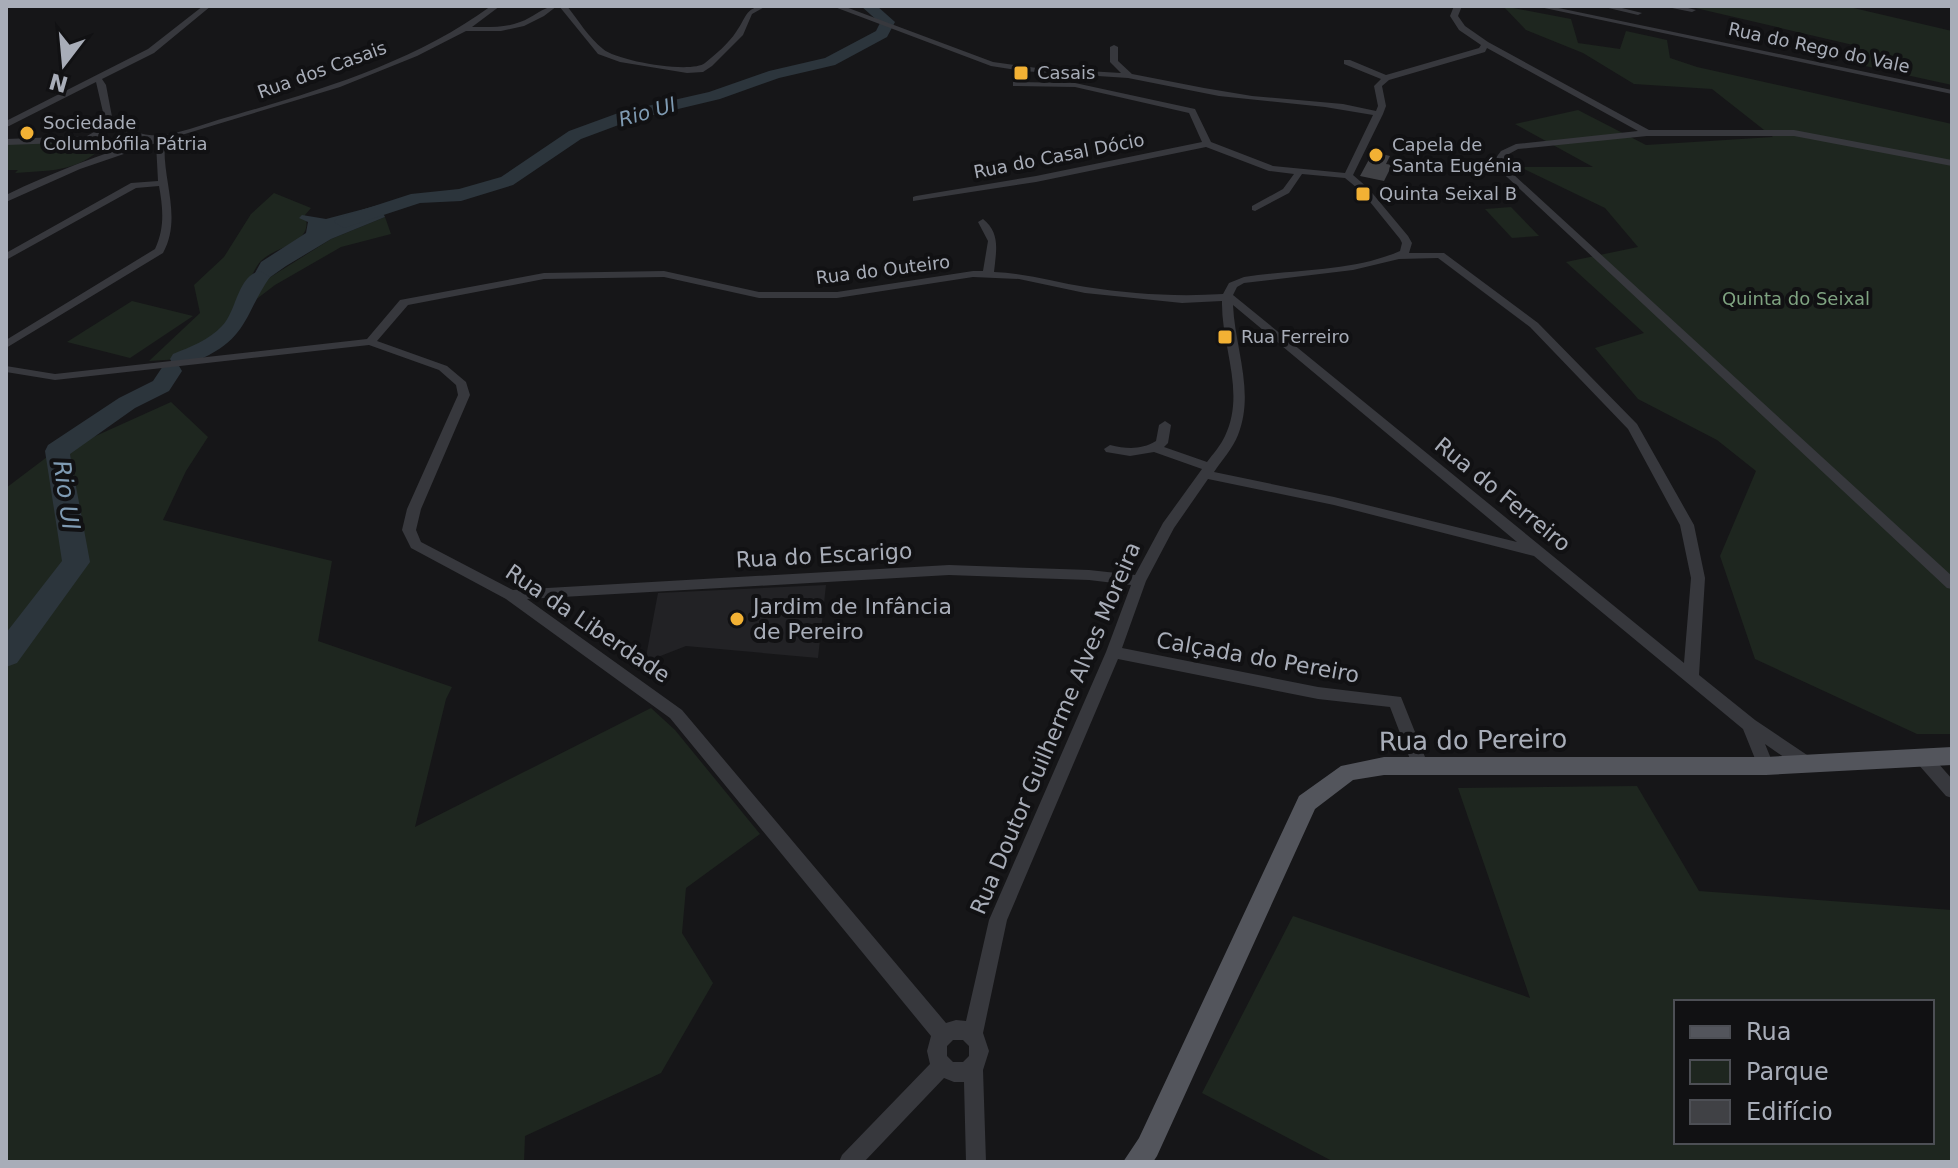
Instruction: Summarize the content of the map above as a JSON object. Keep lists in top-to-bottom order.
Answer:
{
  "streets": {
    "main road": ["Rua do Pereiro"],
    "street": [
      "Rua do Rego do Vale",
      "Rua dos Casais",
      "Rua do Casal Dócio",
      "Rua do Outeiro",
      "Rua do Ferreiro",
      "Rua do Escarigo",
      "Rua da Liberdade",
      "Calçada do Pereiro",
      "Rua Doutor Guilherme Alves Moreira"
    ]
  },
  "crossings": [
    ["Rua do Outeiro", "Rua do Ferreiro"],
    ["Rua do Outeiro", "Rua da Liberdade"],
    ["Rua do Outeiro", "Rua Doutor Guilherme Alves Moreira"],
    ["Rua do Ferreiro", "Rua Doutor Guilherme Alves Moreira"],
    ["Rua do Ferreiro", "Rua do Pereiro"],
    ["Rua do Escarigo", "Rua da Liberdade"],
    ["Rua do Escarigo", "Rua Doutor Guilherme Alves Moreira"],
    ["Rua da Liberdade", "Rua Doutor Guilherme Alves Moreira"],
    ["Calçada do Pereiro", "Rua Doutor Guilherme Alves Moreira"],
    ["Calçada do Pereiro", "Rua do Pereiro"]
  ],
  "water": ["Rio Ul"],
  "parks": ["Quinta do Seixal"],
  "places": {
    "transit": ["Casais", "Quinta Seixal B", "Rua Ferreiro"],
    "other": ["Sociedade Columbófila Pátria", "Capela de Santa Eugénia", "Jardim de Infância de Pereiro"]
  },
  "legend": ["Rua", "Parque", "Edifício"],
  "north": "bottom"
}
